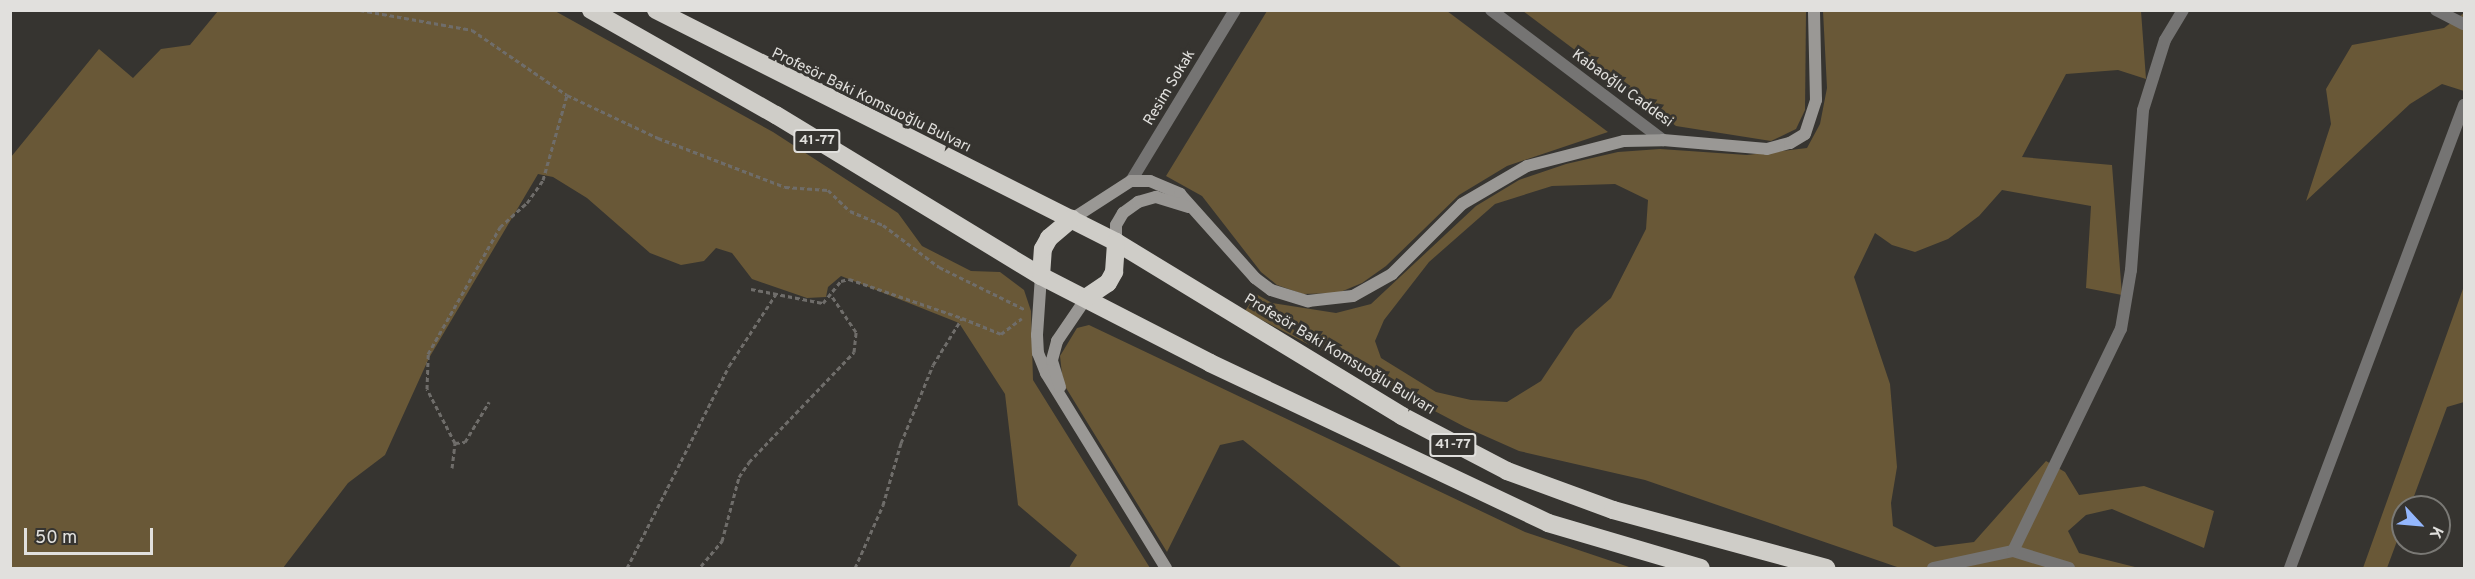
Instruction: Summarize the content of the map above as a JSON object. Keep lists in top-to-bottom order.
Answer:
{
  "streets": {
    "highway": ["Profesör Baki Komsuoğlu Bulvarı", "41-77"],
    "street": ["Resim Sokak", "Kabaoğlu Caddesi"]
  },
  "crossings": [
    ["Profesör Baki Komsuoğlu Bulvarı", "41-77"]
  ],
  "scale_bar": "50 m",
  "north": "bottom right"
}
